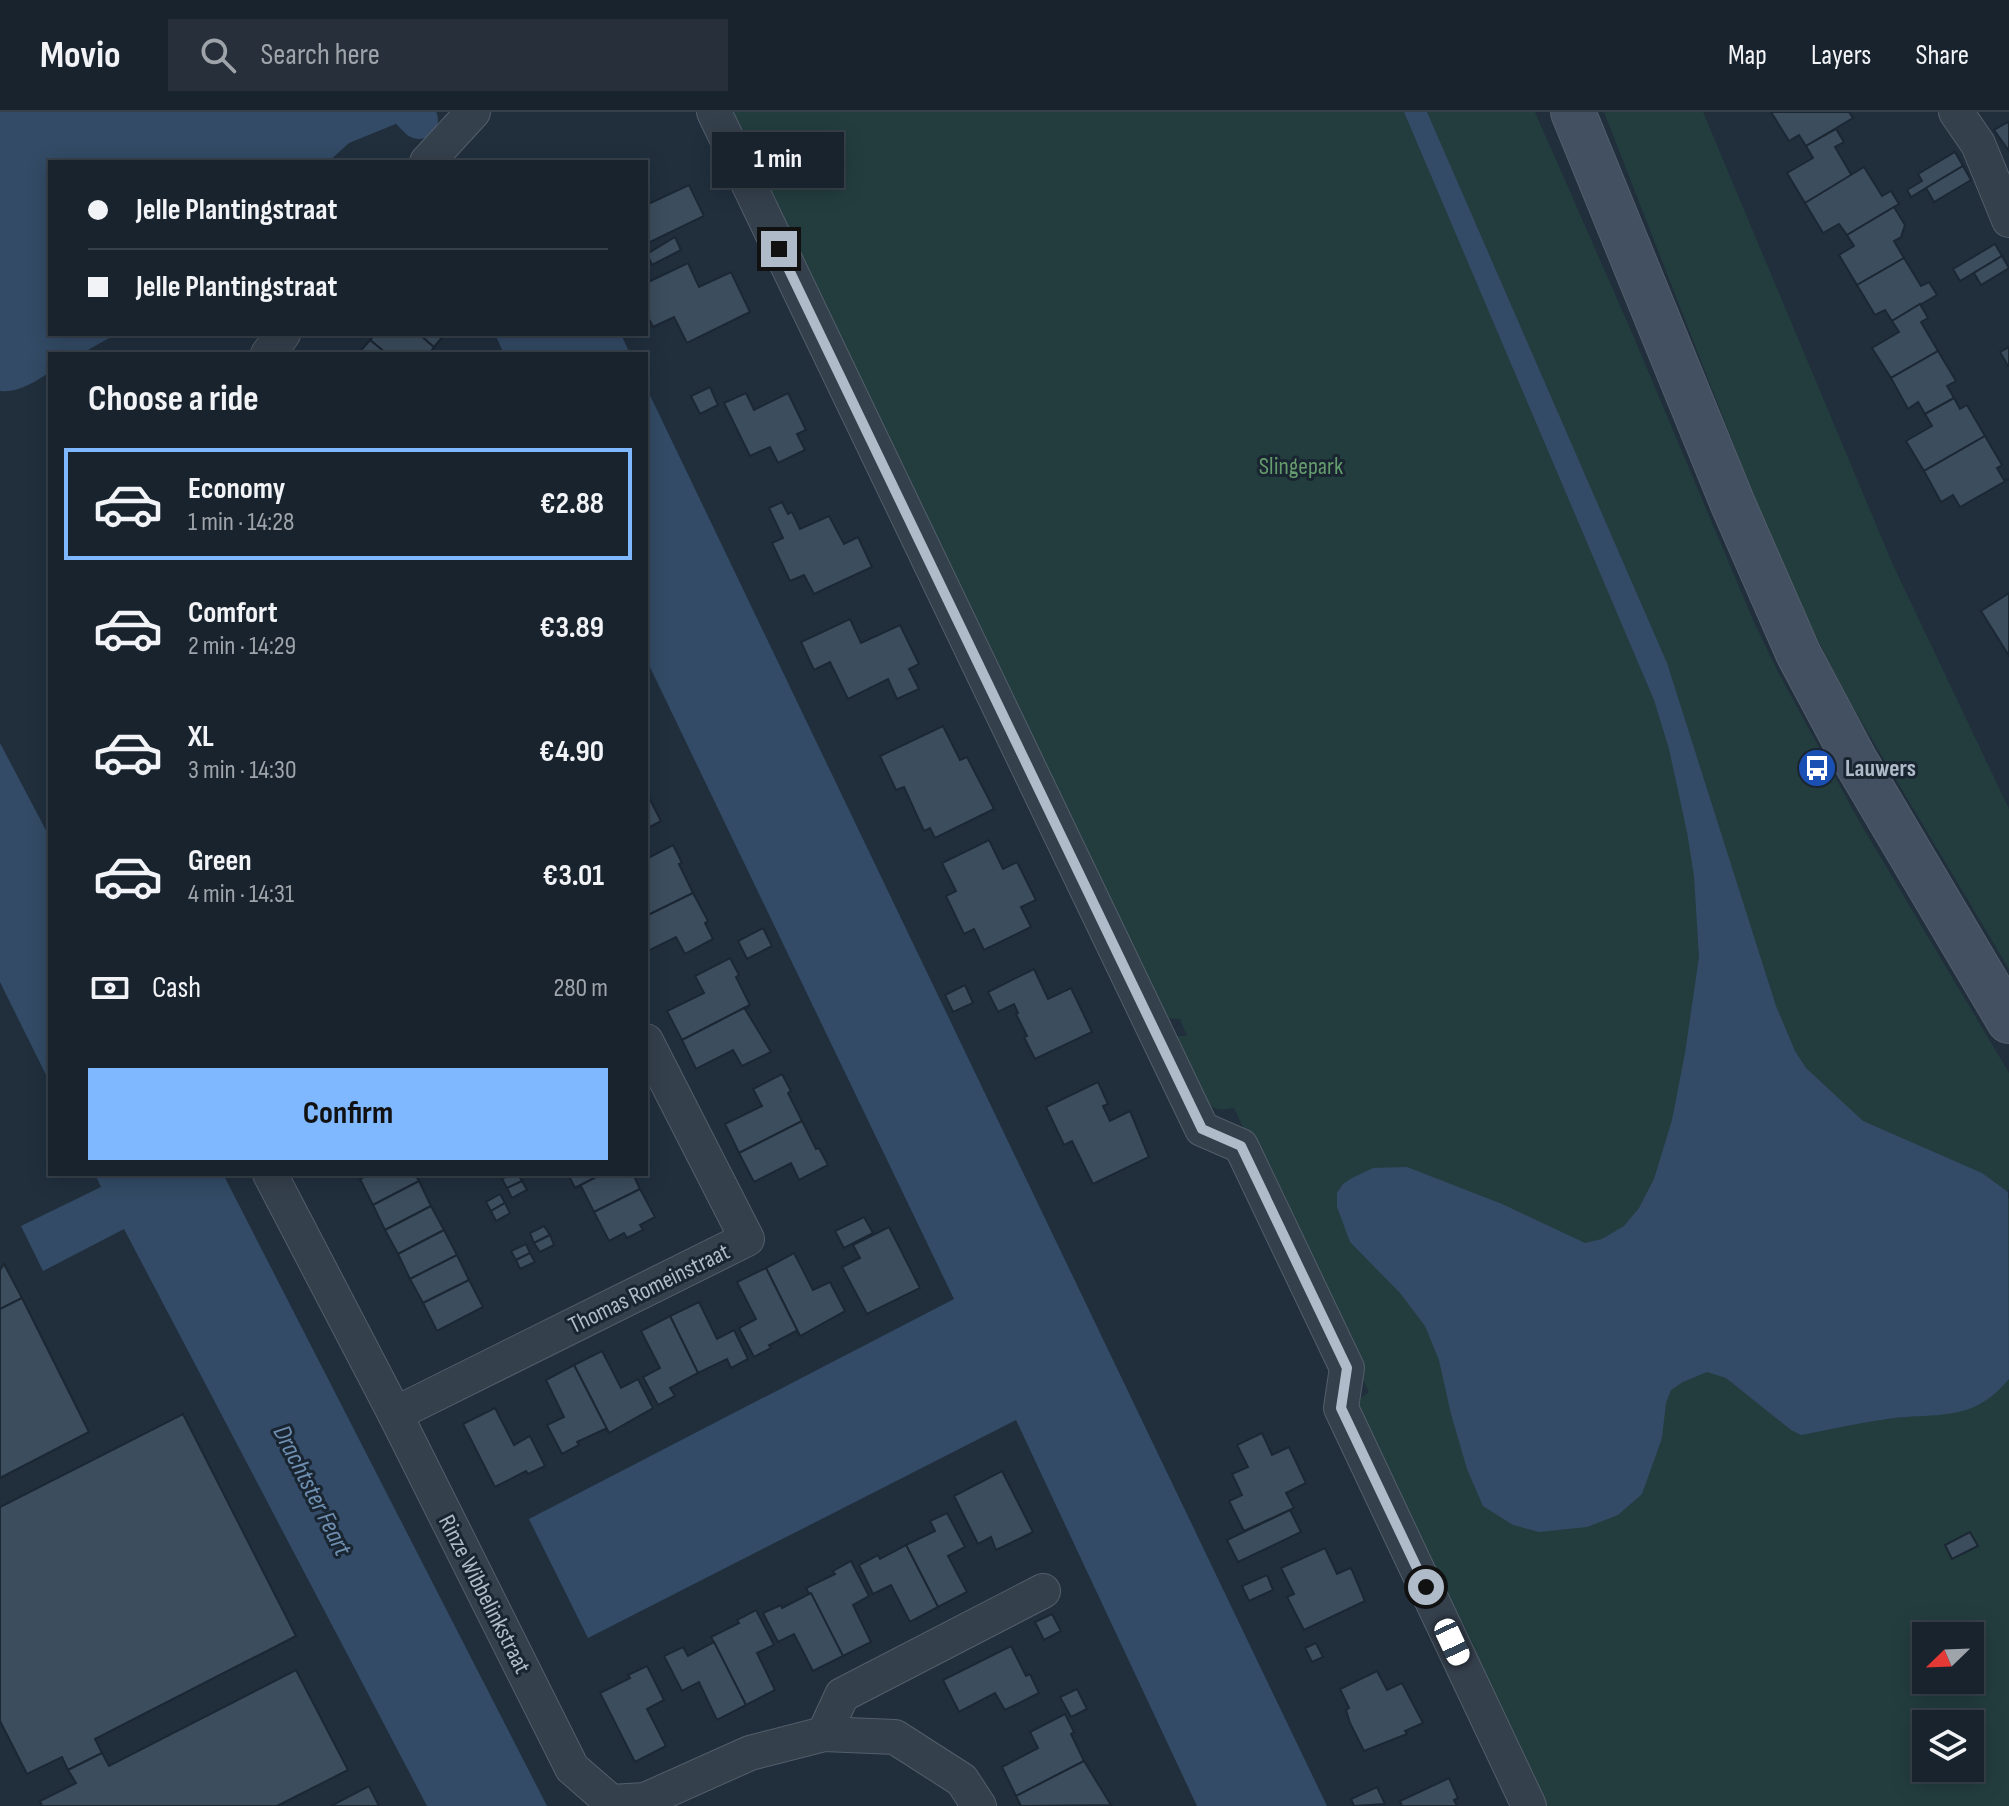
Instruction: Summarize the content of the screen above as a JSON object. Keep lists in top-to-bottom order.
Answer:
{
  "streets": {
    "street": ["Thomas Romeinstraat", "Rinze Wibbelinkstraat"]
  },
  "crossings": [
    ["Thomas Romeinstraat", "Rinze Wibbelinkstraat"]
  ],
  "water": ["Drachtster Feart"],
  "parks": ["Slingepark"],
  "places": {
    "bus stop": ["Lauwers"]
  },
  "north": "bottom left",
  "page": {
    "header": "Movio",
    "search": "Search here",
    "nav": ["Map", "Layers", "Share"],
    "bubble": "1 min",
    "banner": ["Jelle Plantingstraat", "Jelle Plantingstraat"],
    "heading": "Choose a ride",
    "list": [
      {
        "name": "Economy",
        "note": "1 min · 14:28",
        "value": "€2.88"
      },
      {
        "name": "Comfort",
        "note": "2 min · 14:29",
        "value": "€3.89"
      },
      {
        "name": "XL",
        "note": "3 min · 14:30",
        "value": "€4.90"
      },
      {
        "name": "Green",
        "note": "4 min · 14:31",
        "value": "€3.01"
      }
    ],
    "pay": ["Cash", "280 m"],
    "buttons": "Confirm"
  }
}
